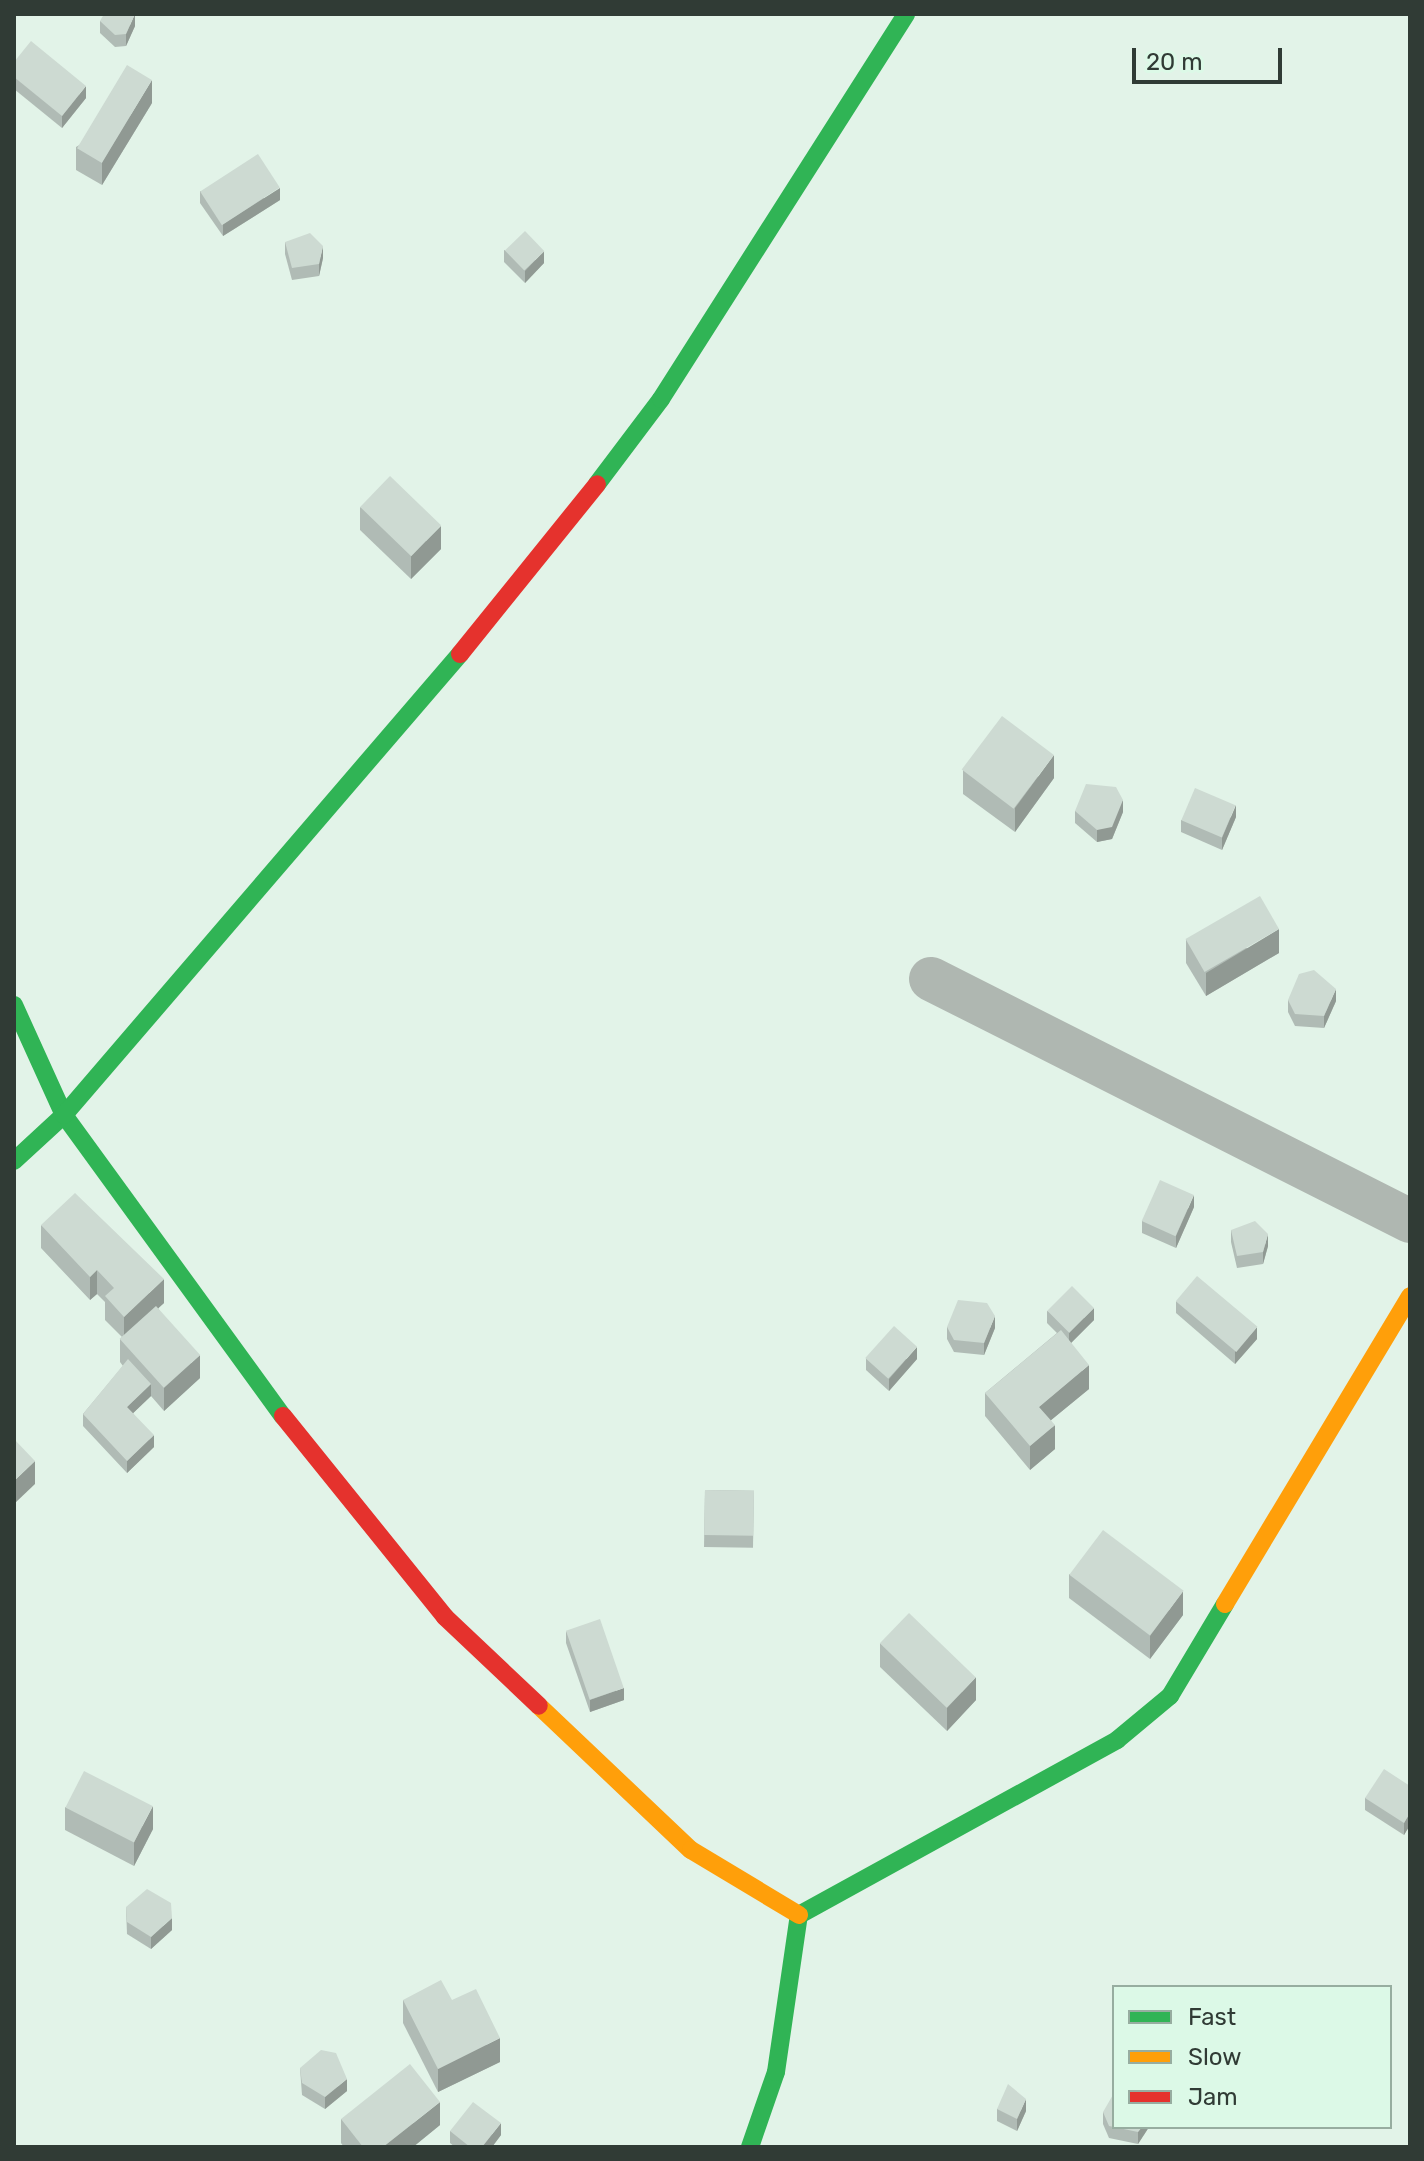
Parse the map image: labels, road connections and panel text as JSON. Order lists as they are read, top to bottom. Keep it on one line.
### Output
{"legend":["Fast","Slow","Jam"],"scale_bar":"20 m"}
